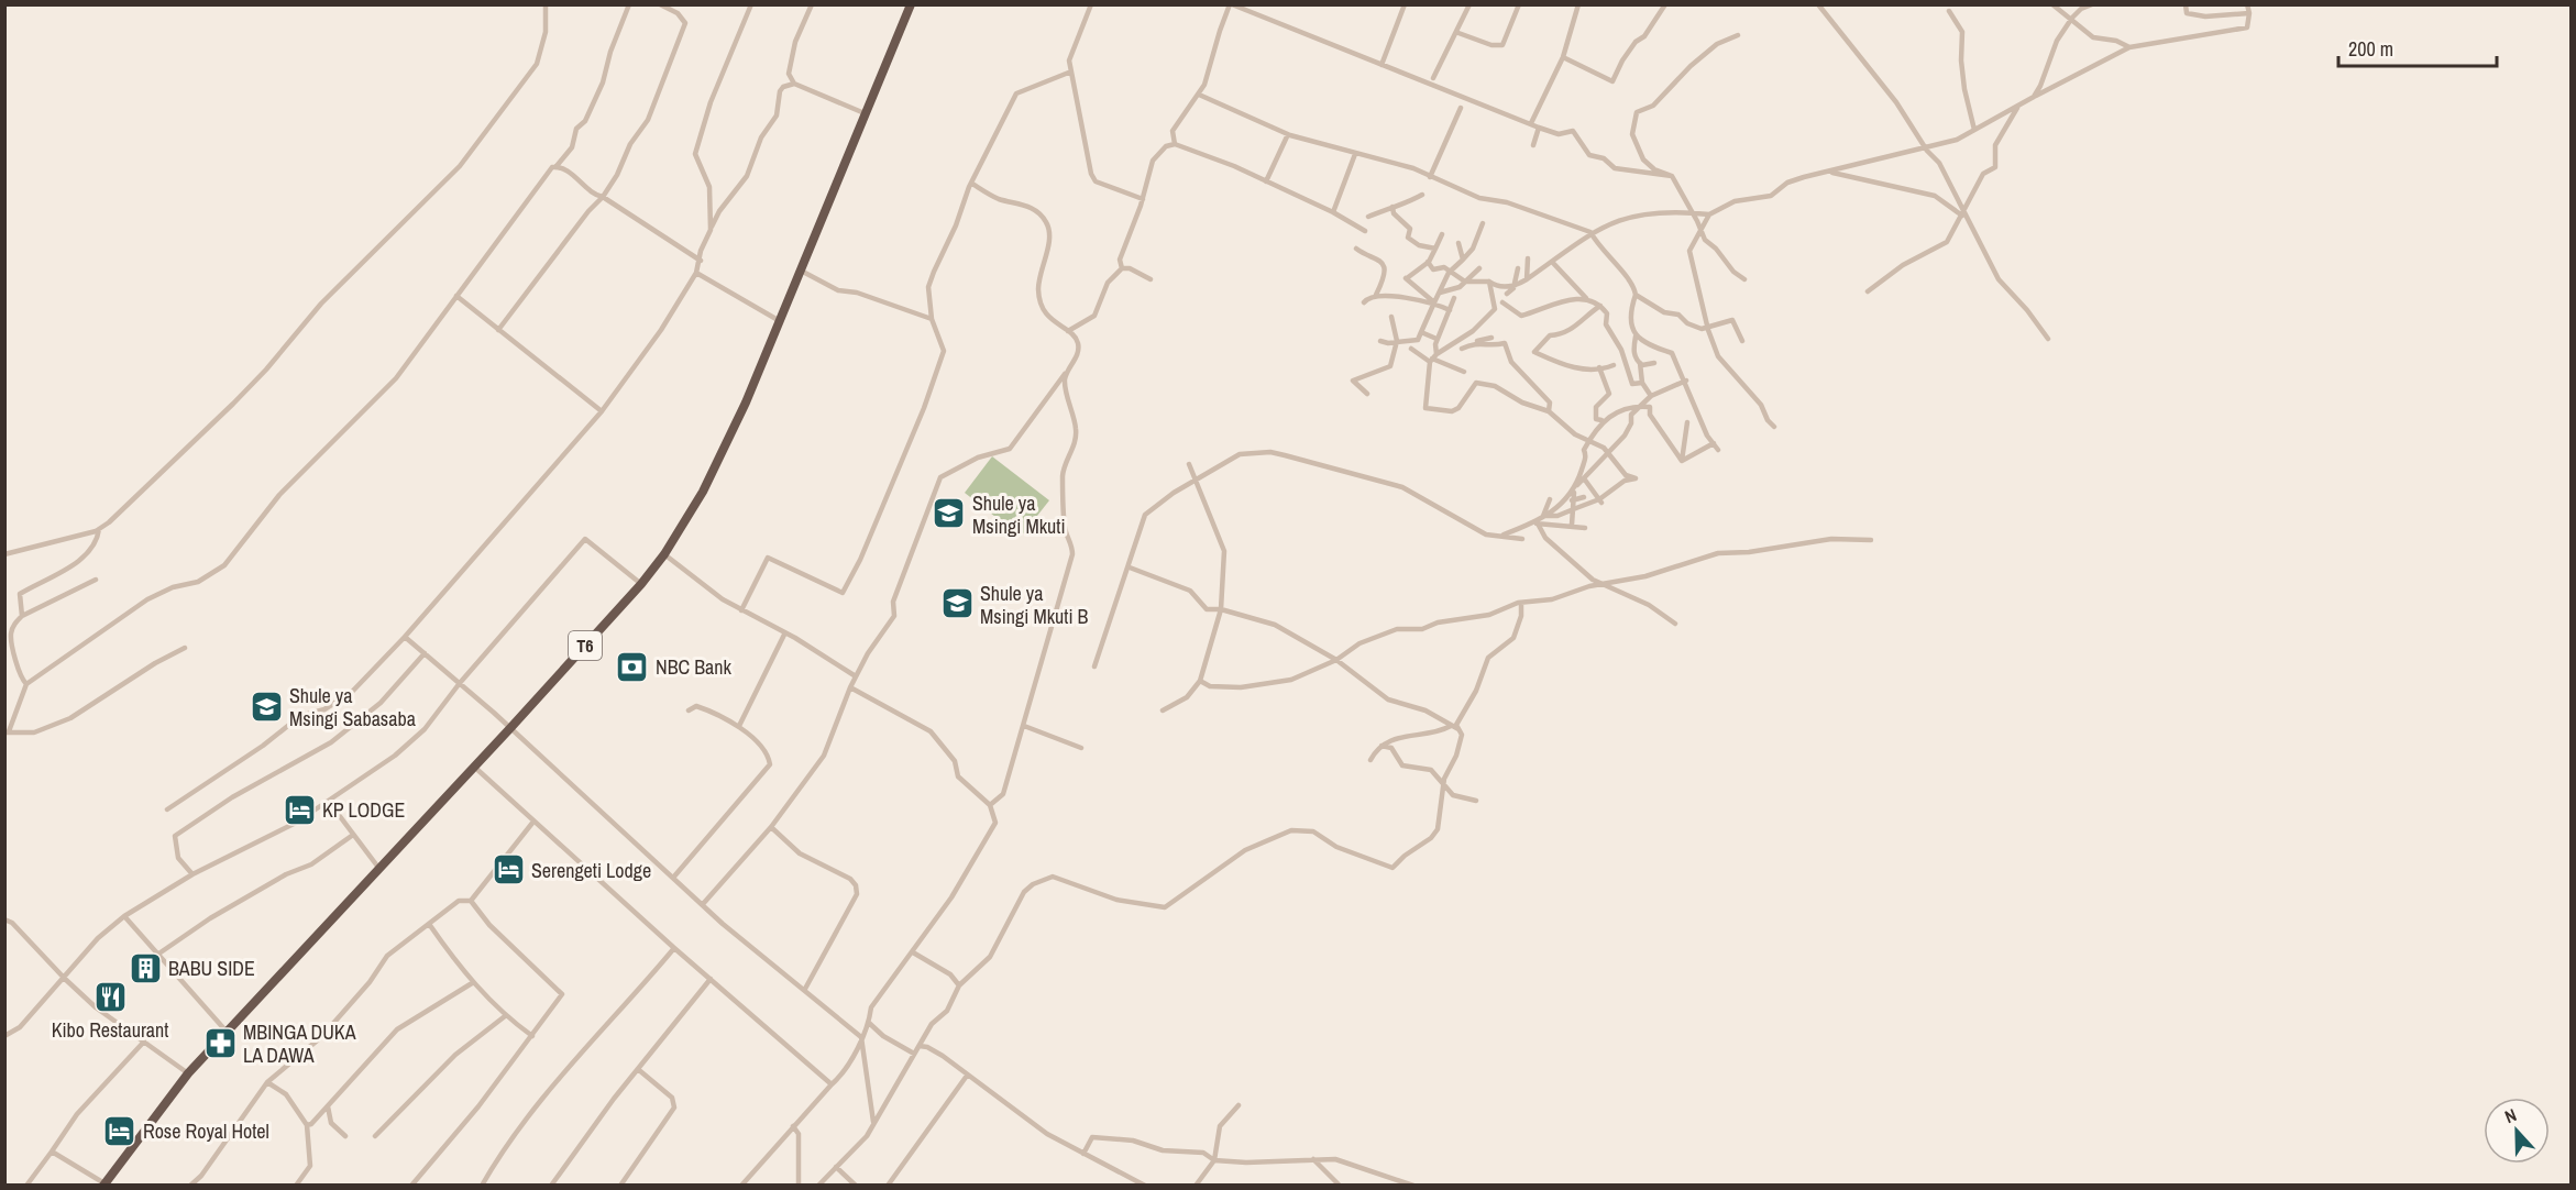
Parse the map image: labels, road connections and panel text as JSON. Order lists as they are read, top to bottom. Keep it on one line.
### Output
{"streets":{"highway":["T6"]},"places":{"school or university":["Shule ya Msingi Mkuti","Shule ya Msingi Mkuti B","Shule ya Msingi Sabasaba"],"bank":["NBC Bank"],"hotel":["KP LODGE","Serengeti Lodge","Rose Royal Hotel"],"building":["BABU SIDE"],"restaurant":["Kibo Restaurant"],"pharmacy":["MBINGA DUKA LA DAWA"]},"scale_bar":"200 m","north":"top"}
